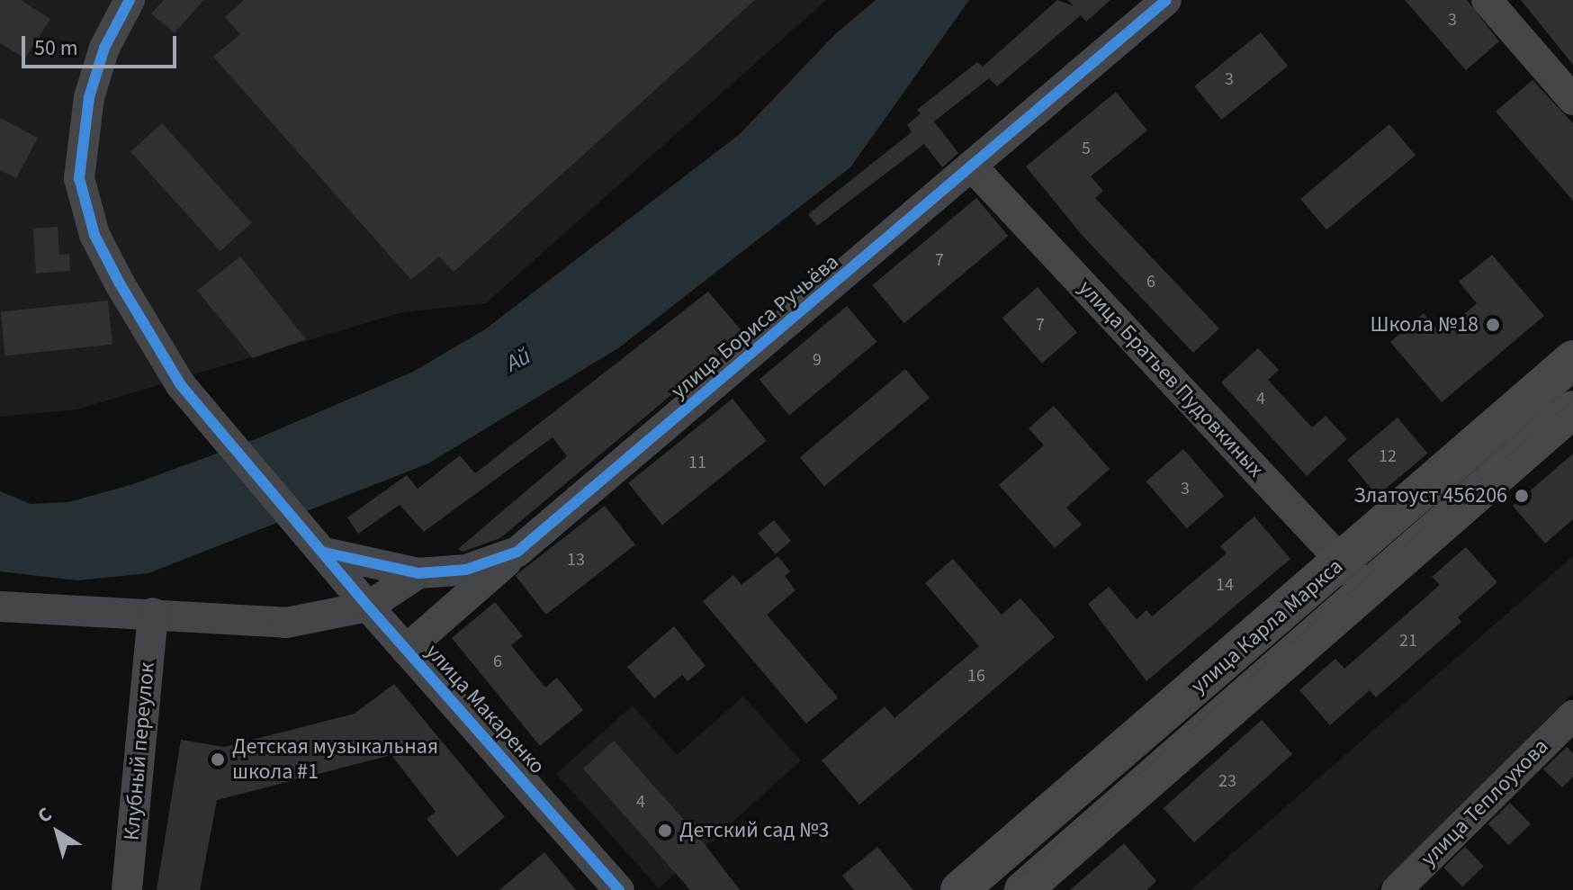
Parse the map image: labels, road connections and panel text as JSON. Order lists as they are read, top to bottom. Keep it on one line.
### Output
{"streets":{"main road":["улица Карла Маркса"],"street":["улица Бориса Ручьёва","улица Братьев Пудовкиных","улица Макаренко","Клубный переулок","улица Теплоухова"]},"crossings":[["улица Бориса Ручьёва","улица Братьев Пудовкиных"],["улица Бориса Ручьёва","улица Макаренко"],["улица Братьев Пудовкиных","улица Карла Маркса"]],"water":["Ай"],"places":["Школа №18","Златоуст 456206","Детская музыкальная школа #1","Детский сад №3"],"house_numbers":["3","3","5","7","6","7","9","4","12","11","3","13","14","21","6","16","23","4"],"scale_bar":"50 m","north":"top left"}
